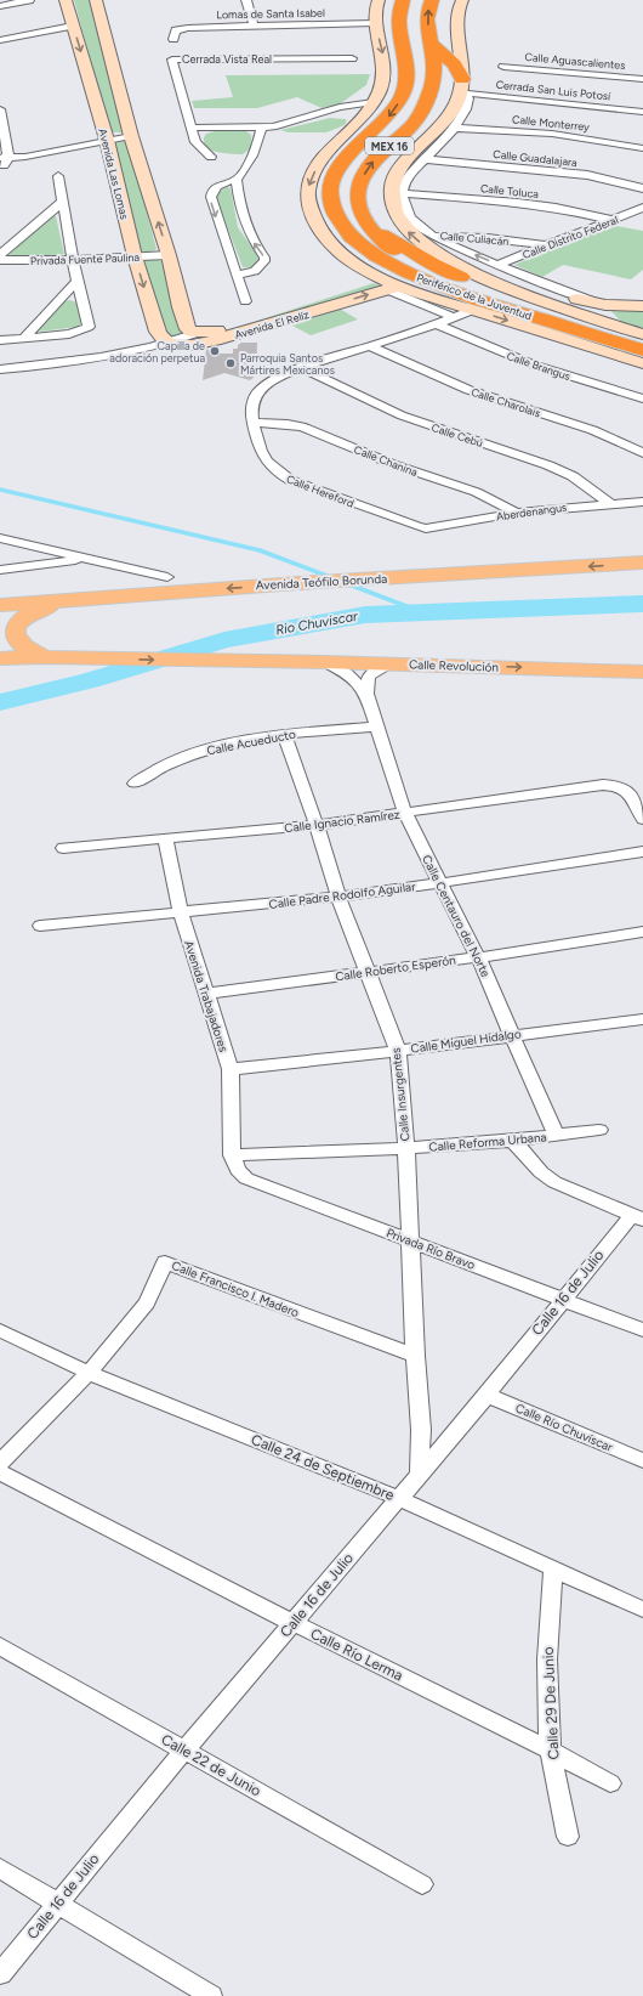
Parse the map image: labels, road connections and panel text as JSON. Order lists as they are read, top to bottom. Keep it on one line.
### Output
{"streets":{"highway":["MEX 16","Periférico de la Juventud"],"main road":["Avenida Las Lomas","Avenida El Relíz","Avenida Teófilo Borunda","Calle Revolución"],"street":["Lomas de Santa Isabel","Cerrada Vista Real","Calle Aguascalientes","Cerrada San Luis Potosí","Calle Monterrey","Calle Guadalajara","Calle Toluca","Calle Distrito Federal","Calle Culiacán","Privada Fuente Paulina","Calle Brangus","Calle Charolais","Calle Cebú","Calle Chanina","Calle Hereford","Aberdenangus","Calle Acueducto","Calle Ignacio Ramírez","Calle Padre Rodolfo Aguilar","Calle Centauro del Norte","Calle Roberto Esperón","Avenida Trabajadores","Calle Miguel Hidalgo","Calle Insurgentes","Calle Reforma Urbana","Privada Río Bravo","Calle Francisco I. Madero","Calle 16 de Julio","Calle Río Chuvíscar","Calle 24 de Septiembre","Calle Río Lerma","Calle 29 De Junio","Calle 22 de Junio"]},"crossings":[["Avenida Las Lomas","Privada Fuente Paulina"],["Avenida Las Lomas","Avenida El Relíz"],["Calle Toluca","Calle Distrito Federal"],["Calle Distrito Federal","Calle Culiacán"],["Periférico de la Juventud","Avenida El Relíz"],["Calle Brangus","Calle Hereford"],["Calle Charolais","Calle Hereford"],["Calle Cebú","Calle Hereford"],["Calle Cebú","Aberdenangus"],["Calle Chanina","Calle Hereford"],["Calle Chanina","Aberdenangus"],["Calle Hereford","Aberdenangus"],["Calle Revolución","Calle Centauro del Norte"],["Calle Acueducto","Calle Centauro del Norte"],["Calle Acueducto","Calle Insurgentes"],["Calle Ignacio Ramírez","Calle Centauro del Norte"],["Calle Ignacio Ramírez","Avenida Trabajadores"],["Calle Ignacio Ramírez","Calle Insurgentes"],["Calle Padre Rodolfo Aguilar","Calle Centauro del Norte"],["Calle Padre Rodolfo Aguilar","Avenida Trabajadores"],["Calle Padre Rodolfo Aguilar","Calle Insurgentes"],["Calle Centauro del Norte","Calle Roberto Esperón"],["Calle Centauro del Norte","Calle Miguel Hidalgo"],["Calle Centauro del Norte","Calle Reforma Urbana"],["Calle Roberto Esperón","Avenida Trabajadores"],["Calle Roberto Esperón","Calle Insurgentes"],["Avenida Trabajadores","Calle Miguel Hidalgo"],["Avenida Trabajadores","Calle Reforma Urbana"],["Avenida Trabajadores","Privada Río Bravo"],["Calle Miguel Hidalgo","Calle Insurgentes"],["Calle Insurgentes","Calle Reforma Urbana"],["Calle Insurgentes","Privada Río Bravo"],["Calle Insurgentes","Calle Francisco I. Madero"],["Calle Insurgentes","Calle 16 de Julio"],["Calle Reforma Urbana","Privada Río Bravo"],["Privada Río Bravo","Calle 16 de Julio"],["Calle Francisco I. Madero","Calle 24 de Septiembre"],["Calle 16 de Julio","Calle Río Chuvíscar"],["Calle 16 de Julio","Calle 24 de Septiembre"],["Calle 16 de Julio","Calle Río Lerma"],["Calle 16 de Julio","Calle 22 de Junio"],["Calle 24 de Septiembre","Calle 29 De Junio"],["Calle Río Lerma","Calle 29 De Junio"]],"one_way":["Avenida El Relíz","Avenida Teófilo Borunda","Calle Revolución"],"water":["Rio Chuviscar"],"places":["Capilla de adoración perpetua","Parroquia Santos Mártires Mexicanos"]}
